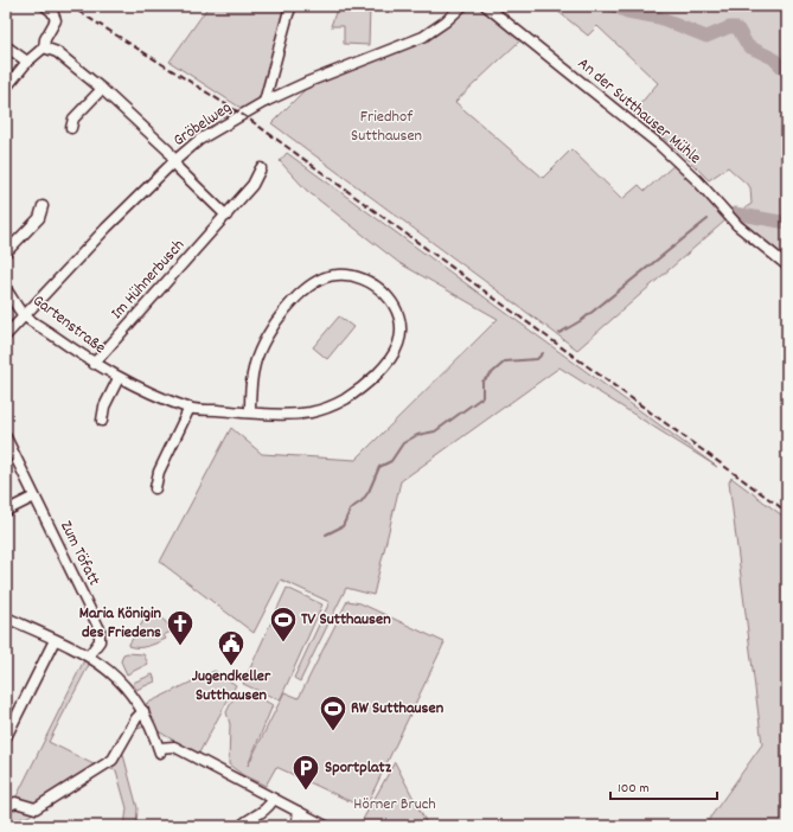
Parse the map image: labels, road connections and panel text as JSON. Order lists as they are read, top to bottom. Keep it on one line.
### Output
{"streets":{"street":["An der Sutthauser Mühle","Gröbelweg","Im Hühnerbusch","Gartenstraße","Zum Töfatt"]},"crossings":[["Gröbelweg","Gartenstraße"],["Im Hühnerbusch","Gartenstraße"]],"parks":["Friedhof Sutthausen","Hörner Bruch"],"places":{"sports":["TV Sutthausen","RW Sutthausen"],"church":["Maria Königin des Friedens"],"public building":["Jugendkeller Sutthausen"],"parking":["Sportplatz"]},"scale_bar":"100 m"}
